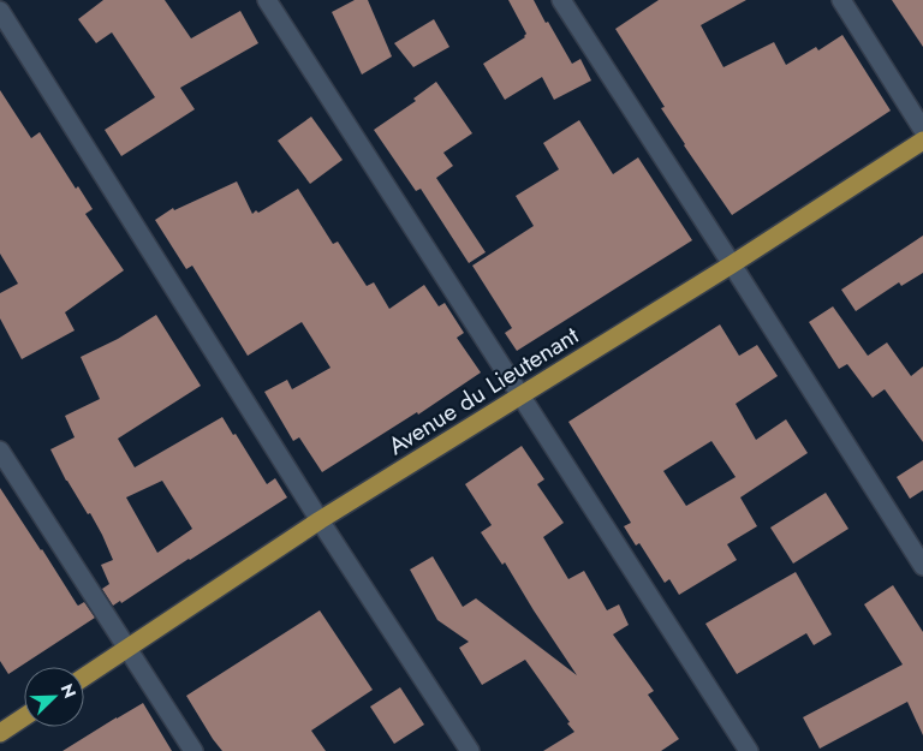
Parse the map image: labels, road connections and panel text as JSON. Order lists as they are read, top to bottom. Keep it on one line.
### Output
{"streets":{"main road":["Avenue du Lieutenant"]},"north":"top right"}
